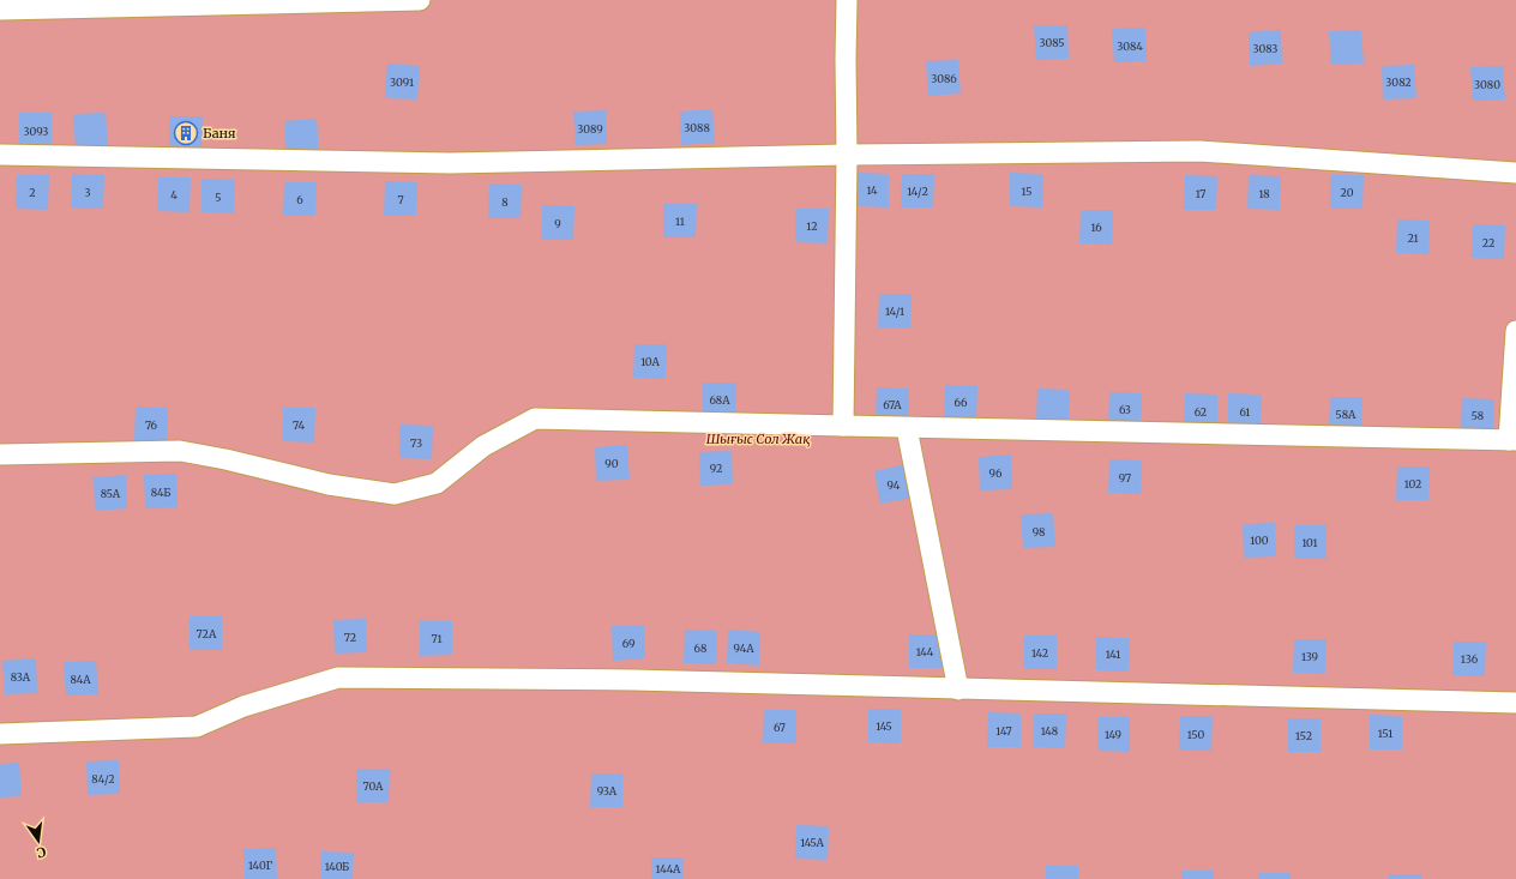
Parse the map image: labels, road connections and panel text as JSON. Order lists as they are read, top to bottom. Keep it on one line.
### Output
{"parks":["Шығыс Сол Жақ"],"places":{"building":["Баня"]},"house_numbers":["3085","3084","3083","3086","3091","3082","3080","3088","3089","3093","14","14/2","15","2","3","20","17","18","4","5","6","7","8","11","9","12","16","21","22","14/1","10А","68А","66","67А","63","62","61","58А","58","76","74","73","90","92","96","97","102","94","84Б","85А","98","100","101","72А","72","71","69","68","94А","144","142","141","139","136","83А","84А","145","67","147","148","151","149","150","152","84/2","70А","93А","145А","140Г","140Б","144А"],"north":"bottom"}
